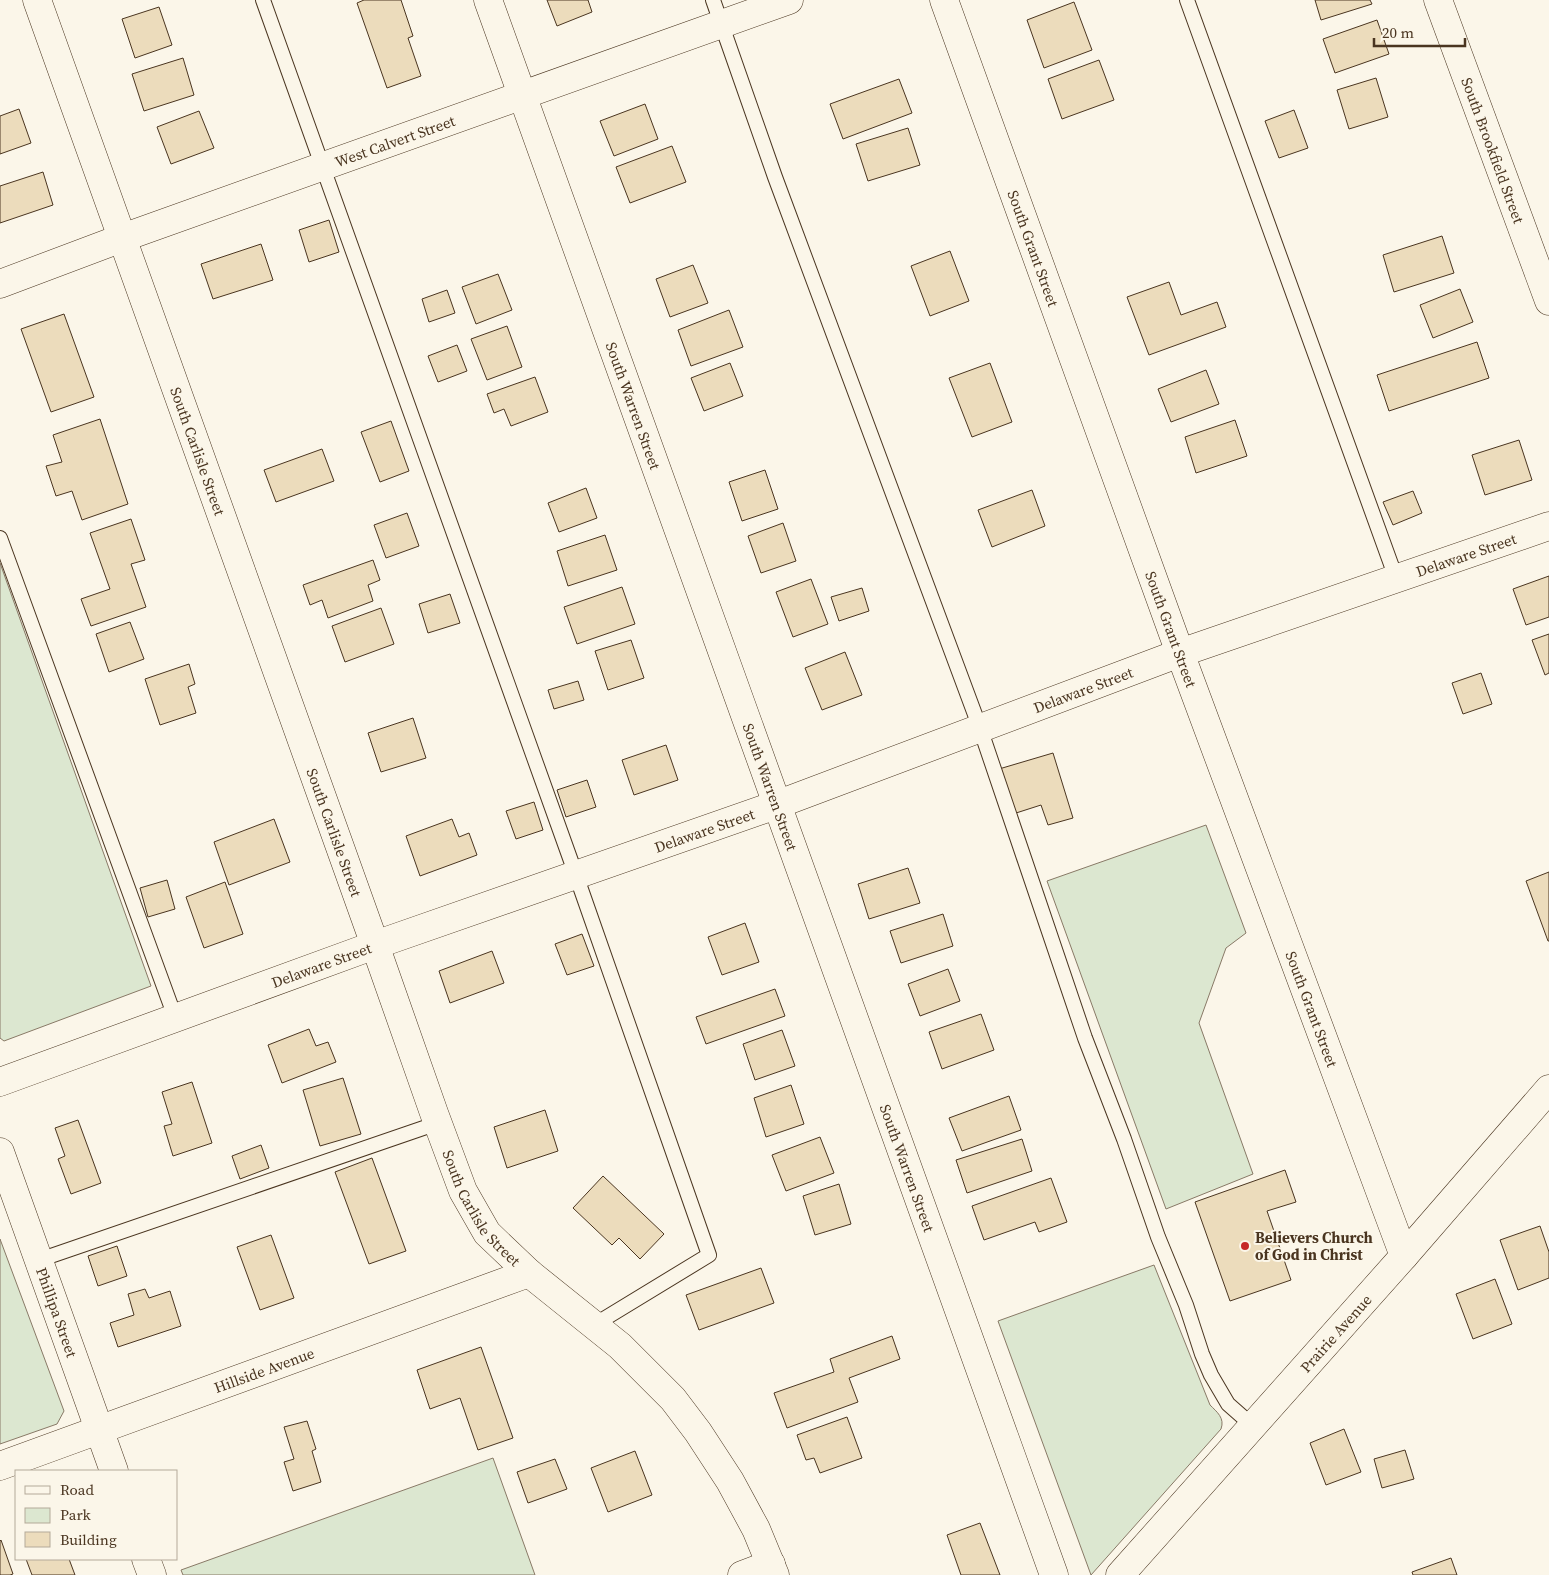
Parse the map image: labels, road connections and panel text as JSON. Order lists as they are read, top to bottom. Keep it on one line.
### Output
{"streets":{"street":["West Calvert Street","South Brookfield Street","South Grant Street","South Warren Street","South Carlisle Street","Delaware Street","Phillipa Street","Prairie Avenue","Hillside Avenue"]},"crossings":[["West Calvert Street","South Warren Street"],["West Calvert Street","South Carlisle Street"],["South Grant Street","Delaware Street"],["South Grant Street","Prairie Avenue"],["South Warren Street","Delaware Street"],["South Carlisle Street","Delaware Street"],["South Carlisle Street","Hillside Avenue"],["Phillipa Street","Hillside Avenue"]],"places":["Believers Church of God in Christ"],"legend":["Road","Park","Building"],"scale_bar":"20 m"}
